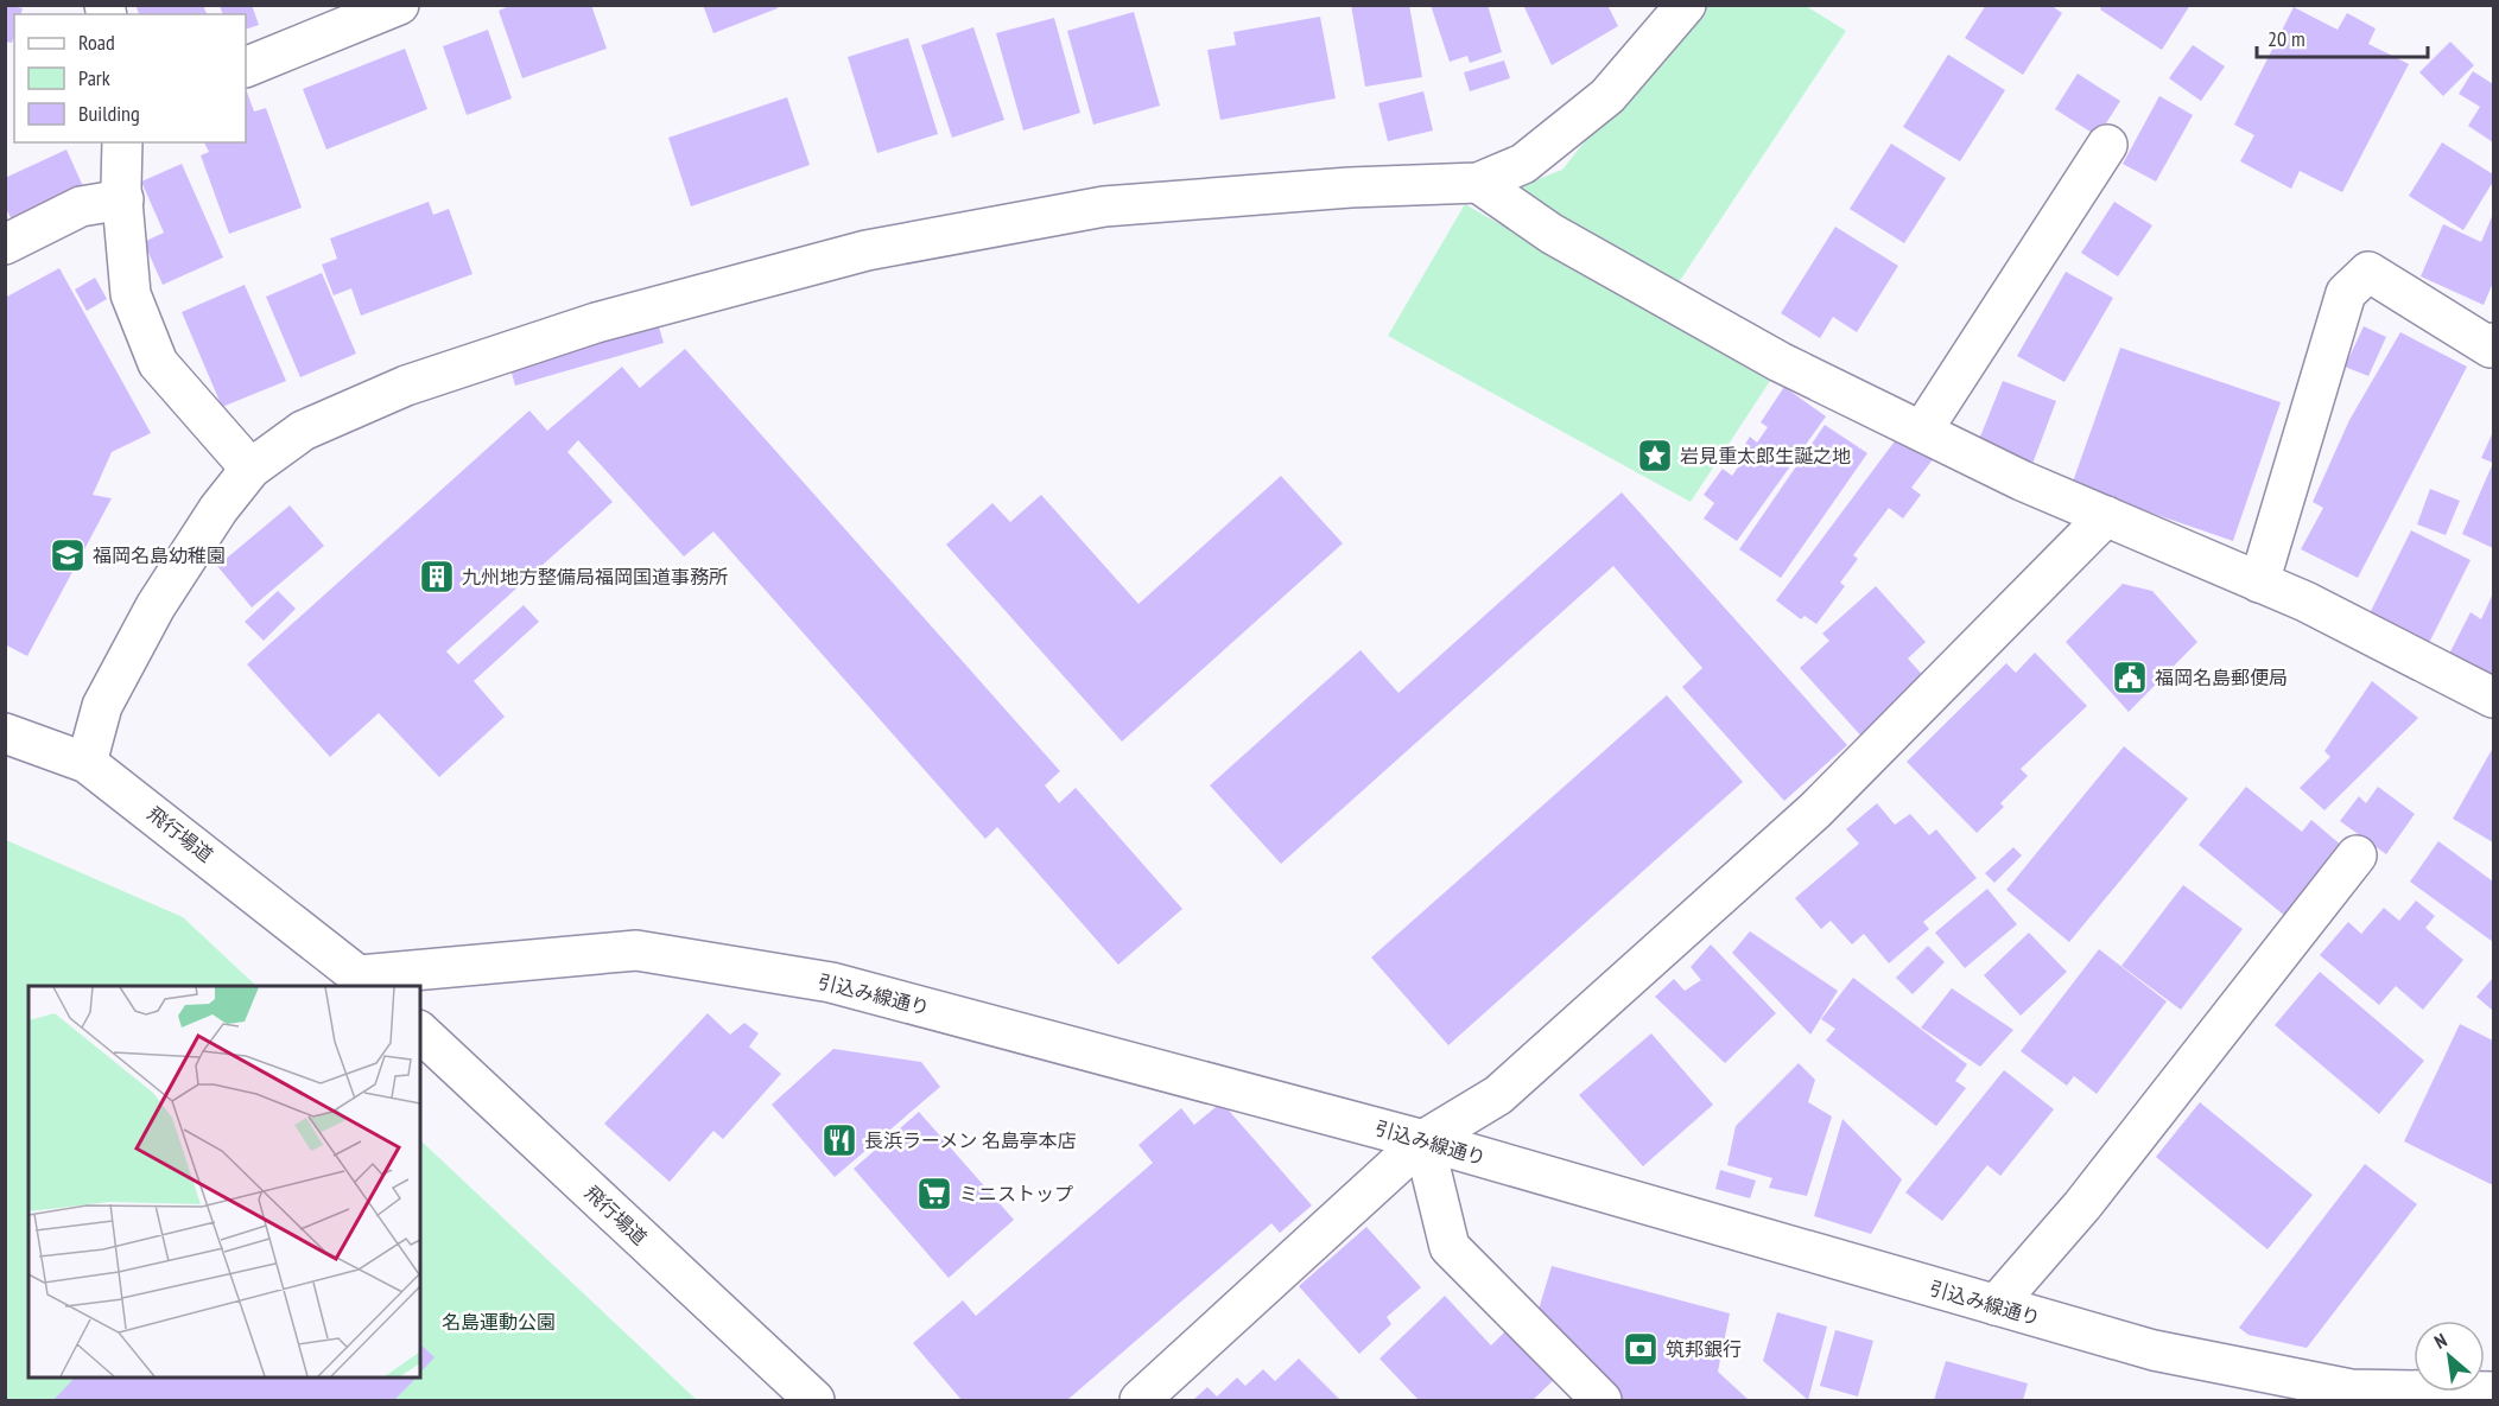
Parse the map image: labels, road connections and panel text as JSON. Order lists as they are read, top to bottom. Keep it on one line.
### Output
{"streets":{"street":["飛行場道","引込み線通り"]},"crossings":[["飛行場道","引込み線通り"]],"parks":["名島運動公園"],"places":{"place":["岩見重太郎生誕之地"],"school or university":["福岡名島幼稚園"],"building":["九州地方整備局福岡国道事務所"],"public building":["福岡名島郵便局"],"restaurant":["長浜ラーメン 名島亭本店"],"supermarket":["ミニストップ"],"bank":["筑邦銀行"]},"legend":["Road","Park","Building"],"scale_bar":"20 m","north":"top left"}
